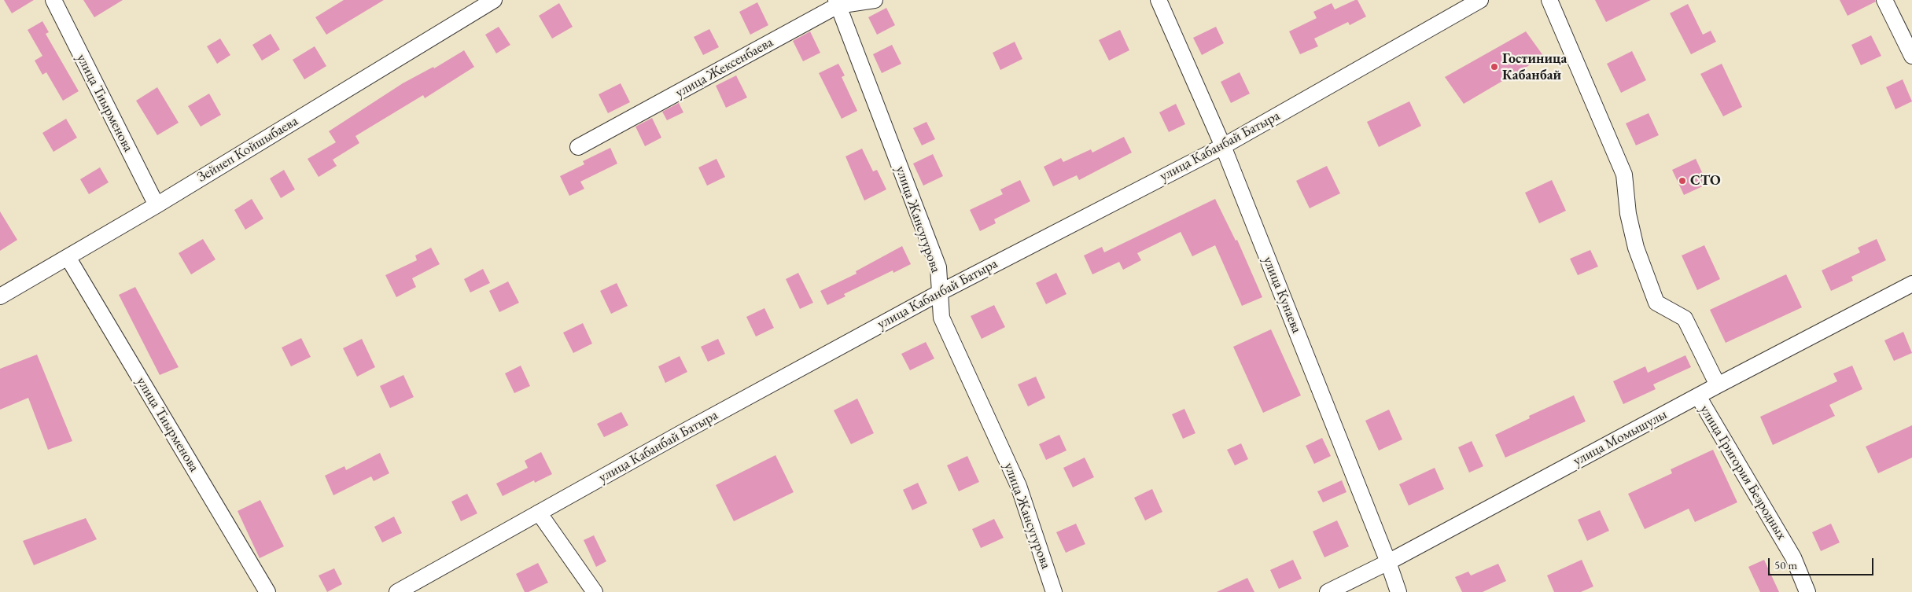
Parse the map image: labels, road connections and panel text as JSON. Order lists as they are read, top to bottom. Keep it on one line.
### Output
{"streets":{"street":["улица Жексенбаева","улица Тиырменова","улица Кабанбай Батыра","Зейнеп Койшыбаева","улица Жансугурова","улица Кунаева","улица Момышулы","улица Григория Безродных"]},"crossings":[["улица Жексенбаева","улица Жансугурова"],["улица Тиырменова","Зейнеп Койшыбаева"],["улица Кабанбай Батыра","улица Жансугурова"],["улица Кабанбай Батыра","улица Кунаева"],["улица Кунаева","улица Момышулы"],["улица Момышулы","улица Григория Безродных"]],"places":["Гостиница Кабанбай","СТО"],"scale_bar":"50 m"}
